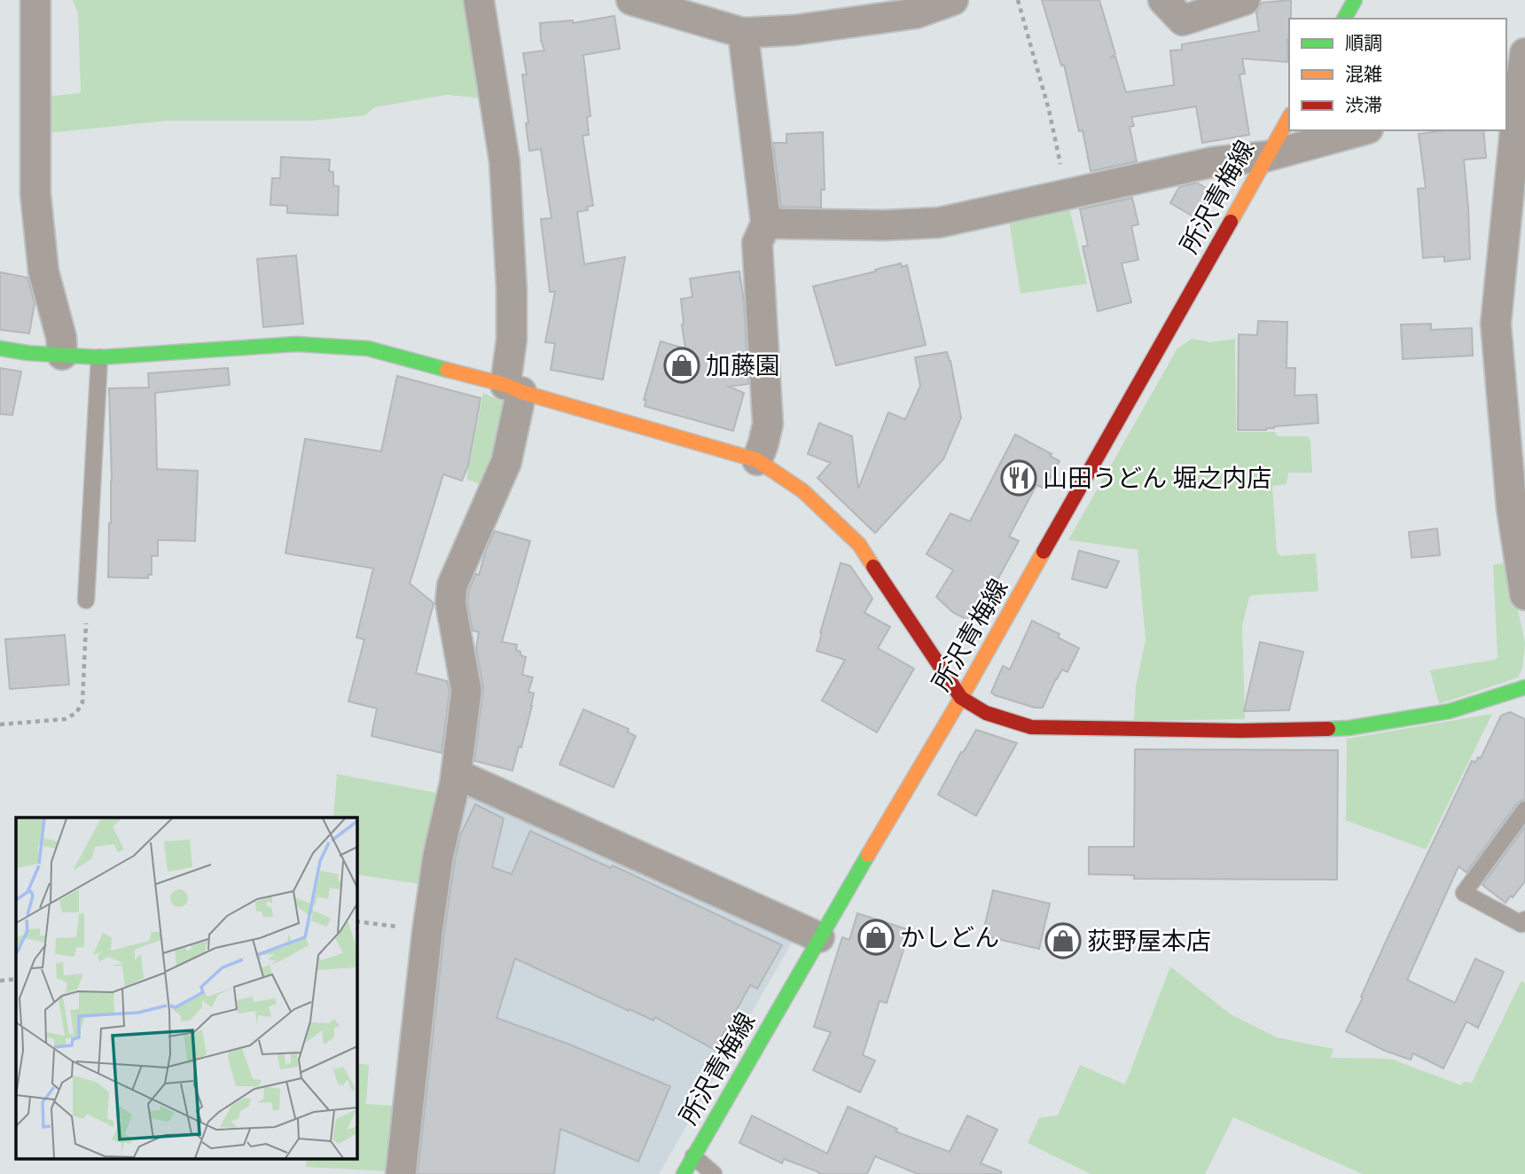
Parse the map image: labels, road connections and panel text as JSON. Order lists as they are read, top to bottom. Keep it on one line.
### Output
{"streets":{"street":["所沢青梅線"]},"places":{"shop":["加藤園","かしどん","荻野屋本店"],"restaurant":["山田うどん 堀之内店"]},"legend":["順調","混雑","渋滞"]}
